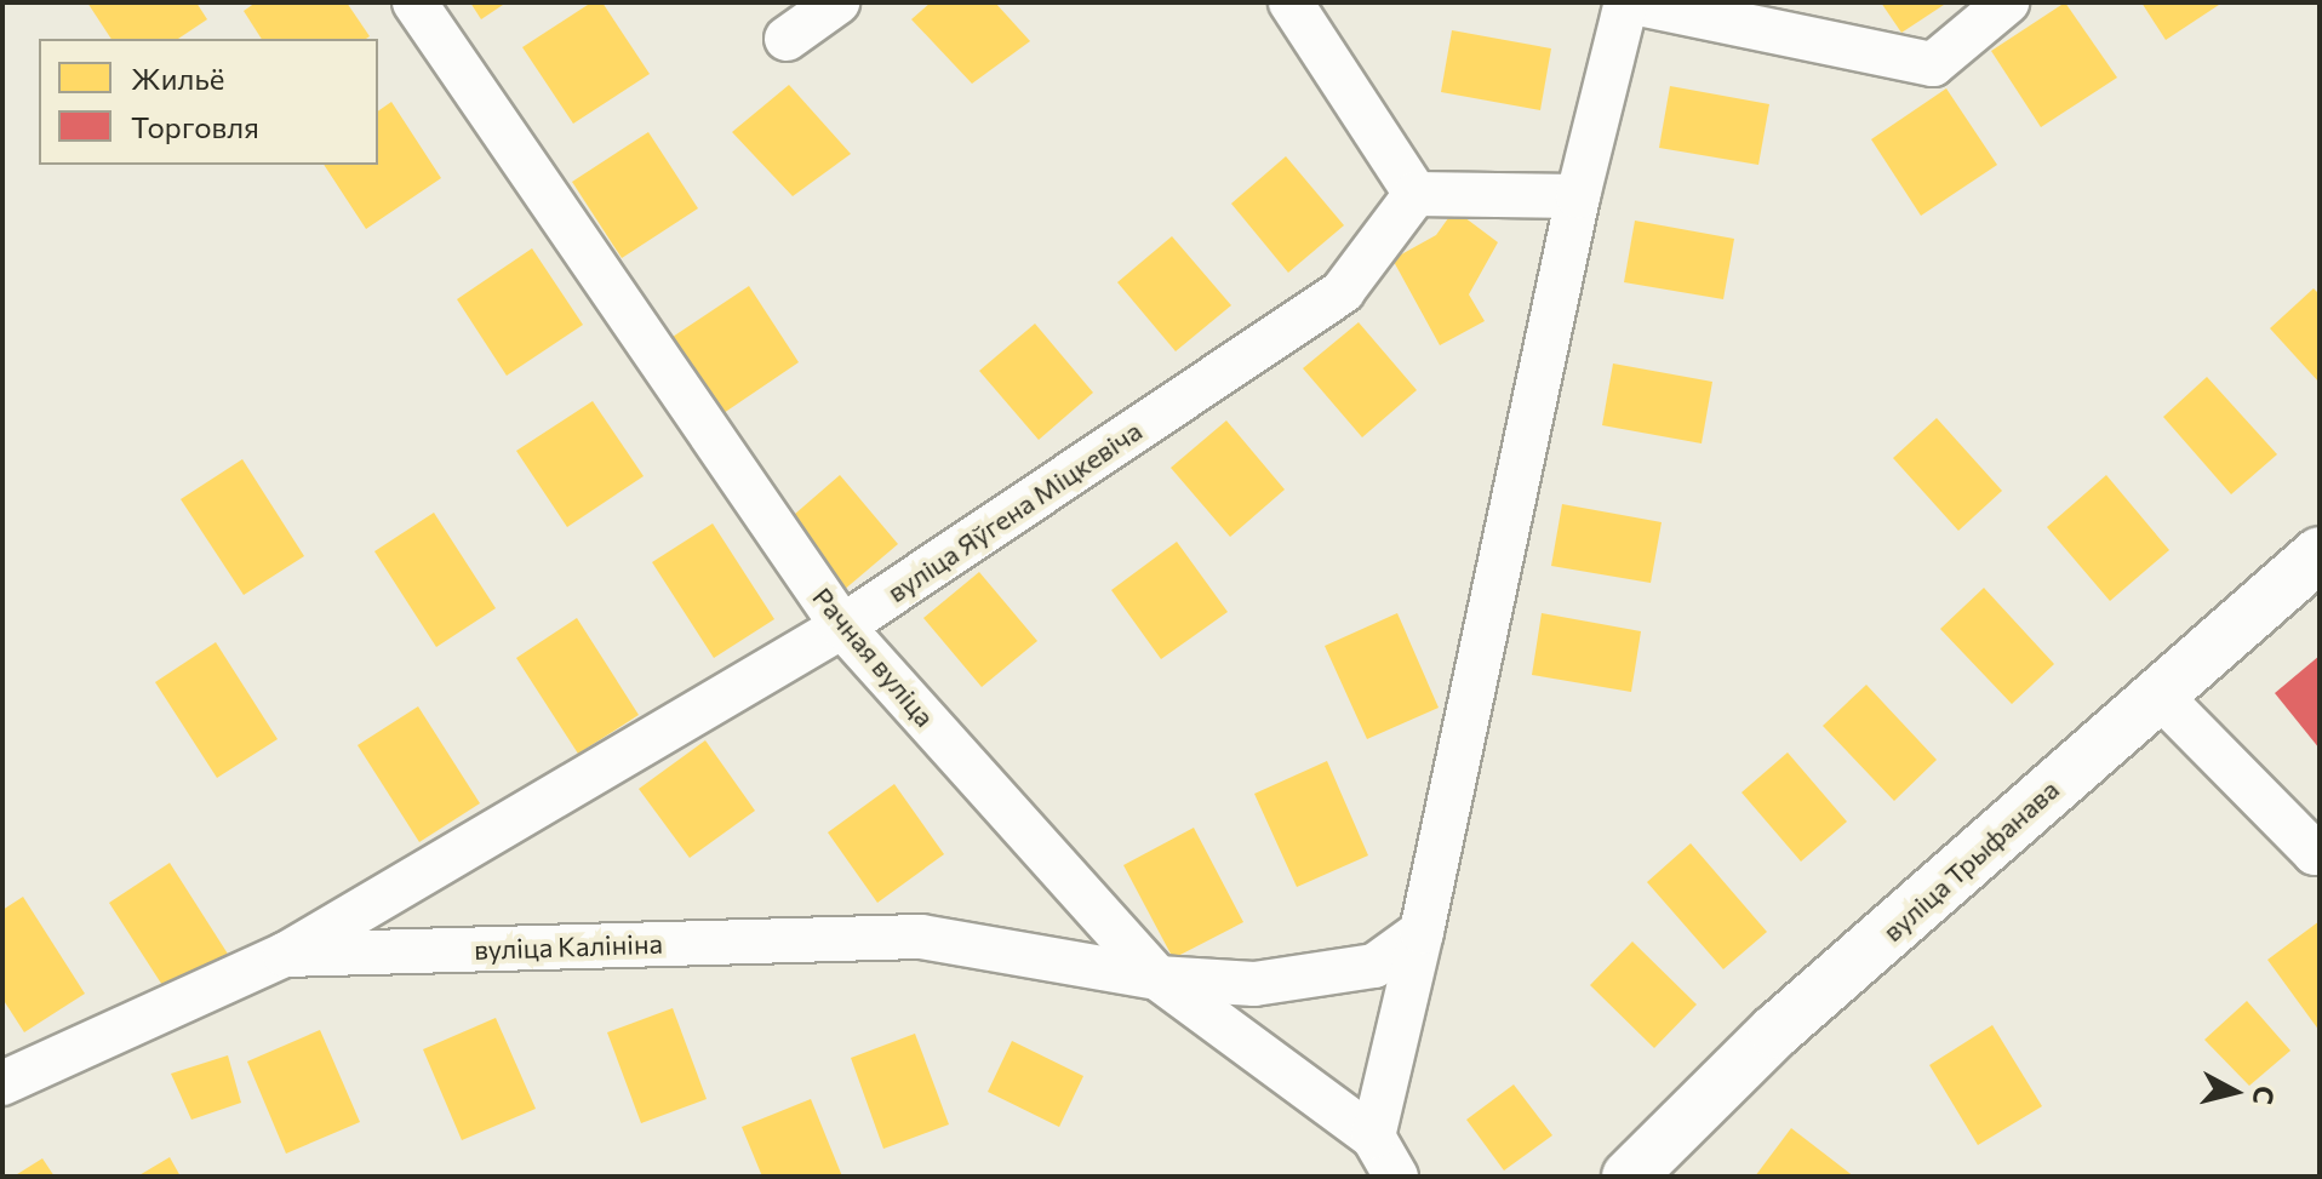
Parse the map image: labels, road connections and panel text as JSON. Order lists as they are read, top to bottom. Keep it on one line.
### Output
{"streets":{"street":["вуліца Яўгена Міцкевіча","Рачная вуліца","вуліца Трыфанава","вуліца Калініна"]},"crossings":[["вуліца Яўгена Міцкевіча","Рачная вуліца"],["вуліца Яўгена Міцкевіча","вуліца Калініна"],["Рачная вуліца","вуліца Калініна"]],"legend":["Жильё","Торговля"],"north":"right"}
